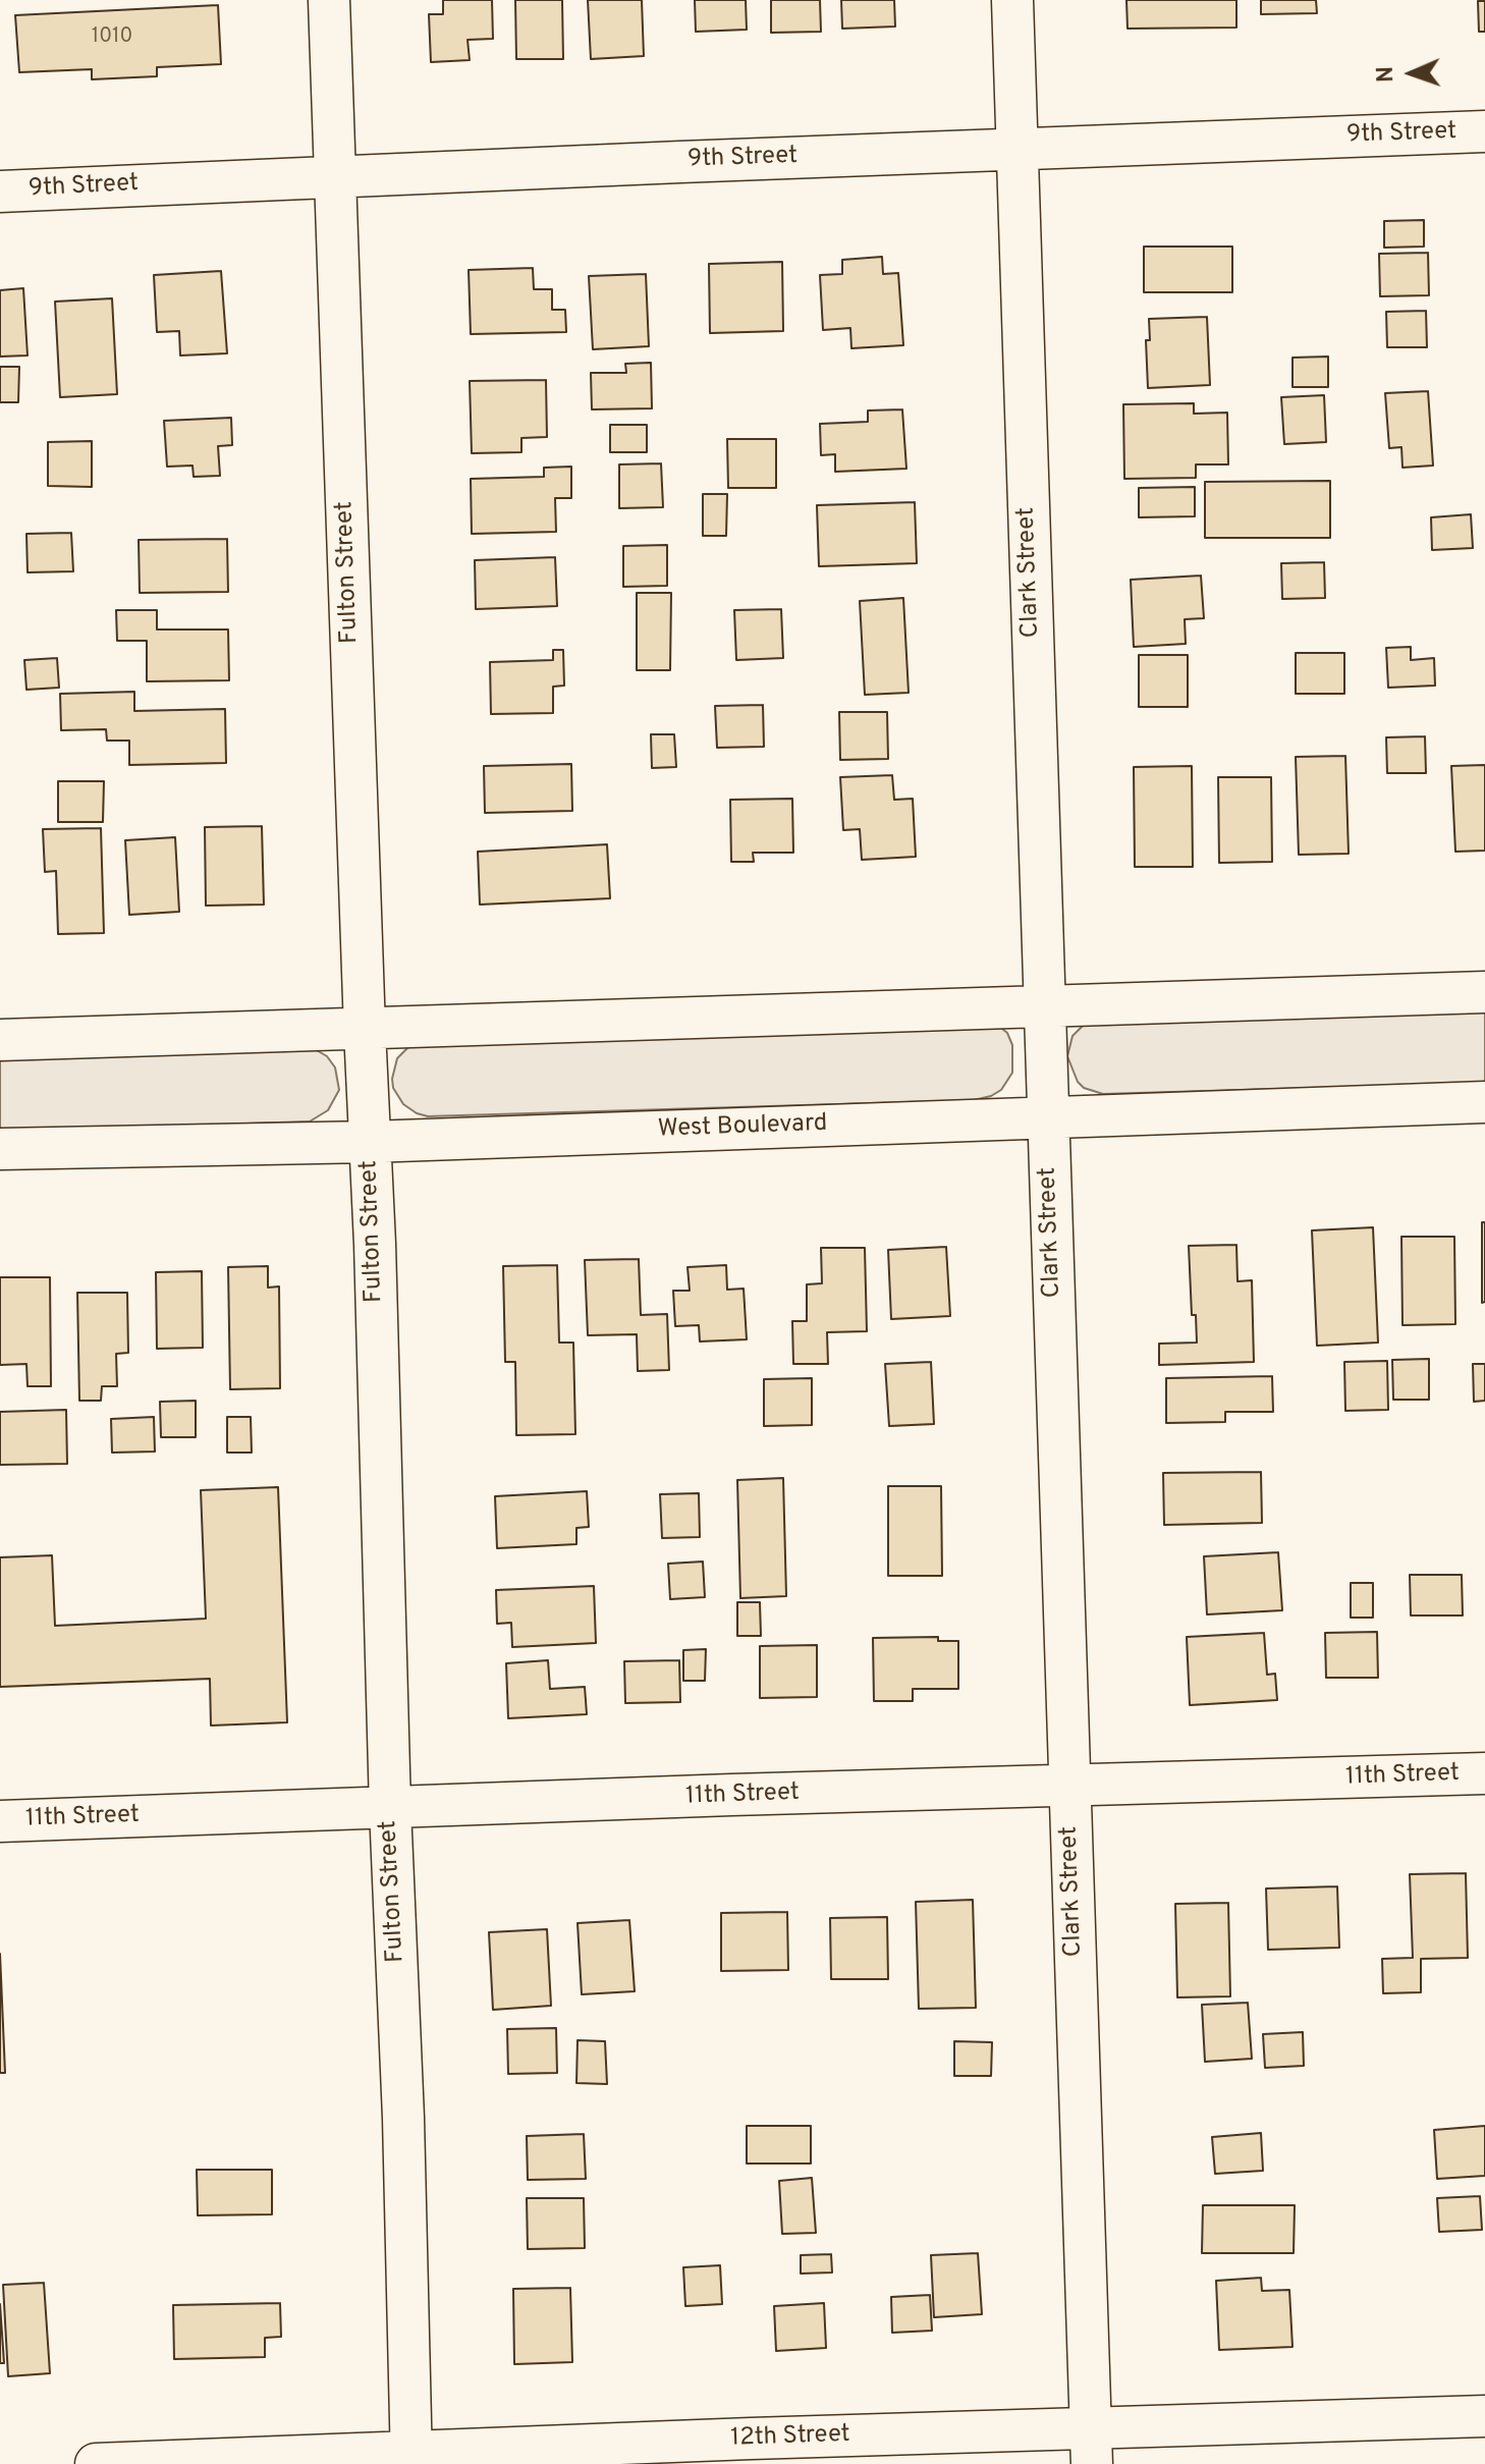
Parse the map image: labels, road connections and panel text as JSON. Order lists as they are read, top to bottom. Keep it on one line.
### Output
{"streets":{"street":["9th Street","Fulton Street","Clark Street","West Boulevard","11th Street","12th Street"]},"crossings":[["9th Street","Fulton Street"],["9th Street","Clark Street"],["Fulton Street","West Boulevard"],["Fulton Street","11th Street"],["Fulton Street","12th Street"],["Clark Street","West Boulevard"],["Clark Street","11th Street"],["Clark Street","12th Street"]],"house_numbers":["1010"],"north":"left"}
